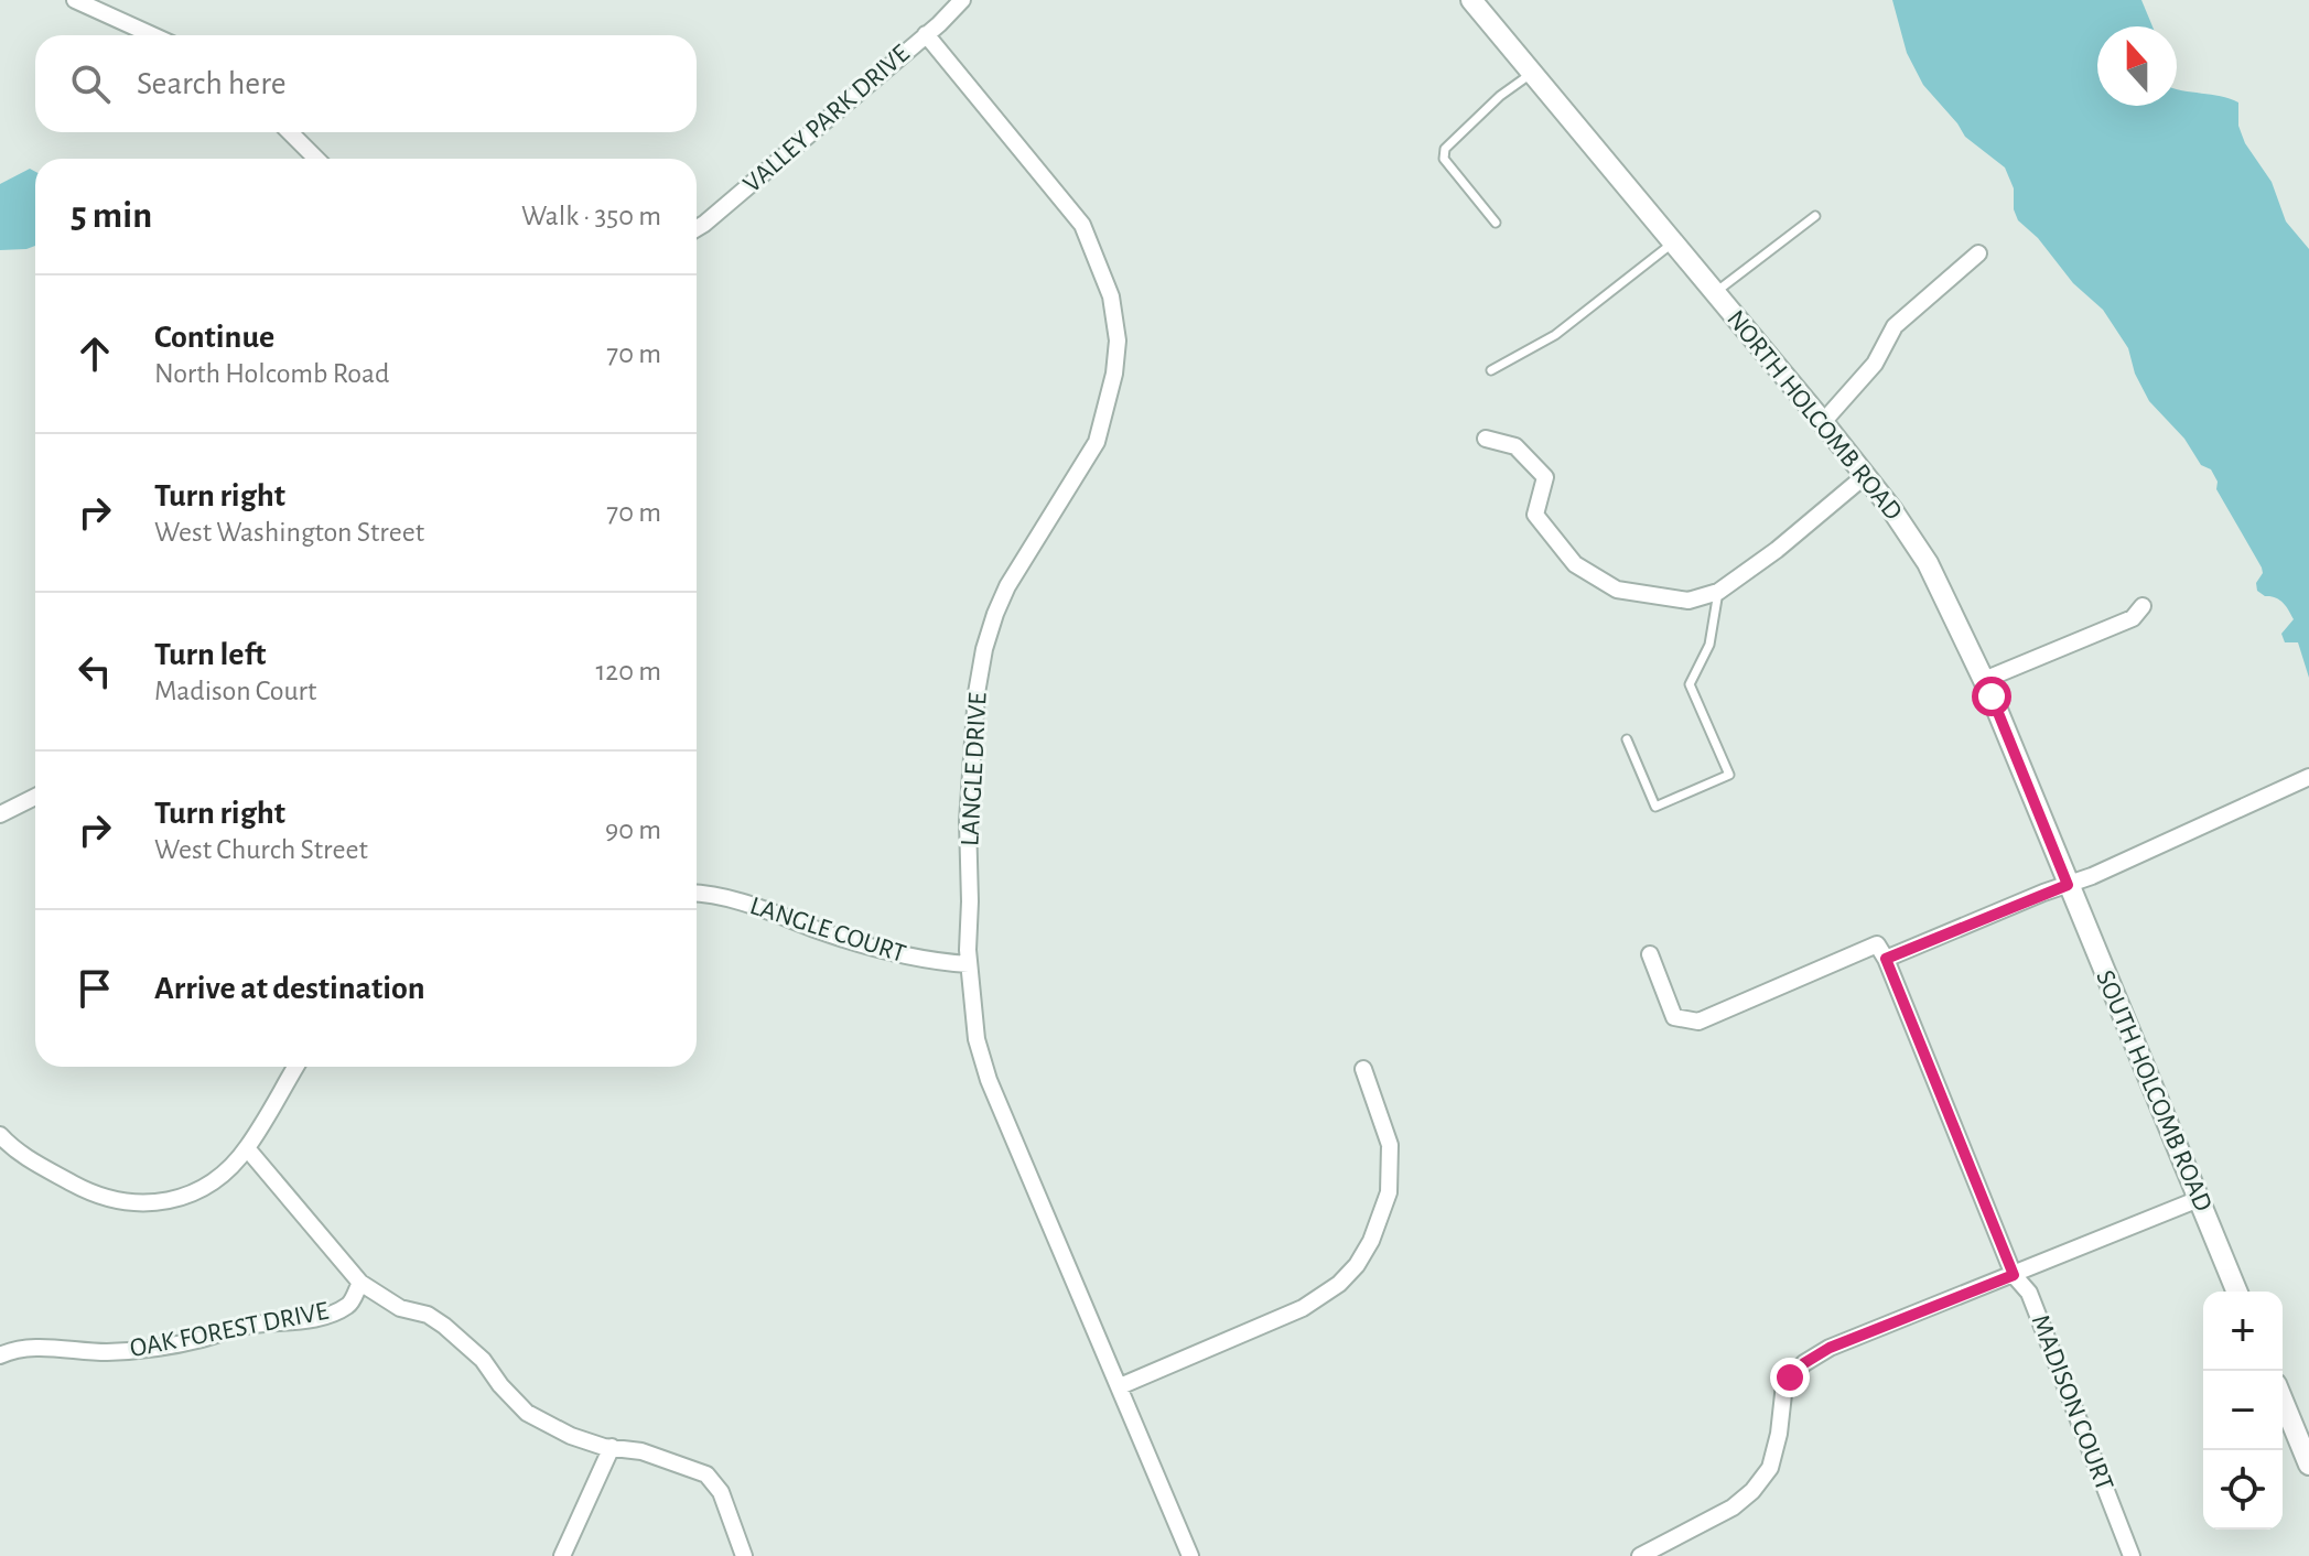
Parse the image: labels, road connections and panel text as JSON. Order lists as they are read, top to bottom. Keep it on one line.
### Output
{"streets":{"street":["VALLEY PARK DRIVE","NORTH HOLCOMB ROAD","LANGLE DRIVE","LANGLE COURT","SOUTH HOLCOMB ROAD","OAK FOREST DRIVE","MADISON COURT"]},"crossings":[["VALLEY PARK DRIVE","LANGLE DRIVE"],["NORTH HOLCOMB ROAD","SOUTH HOLCOMB ROAD"],["LANGLE DRIVE","LANGLE COURT"]],"north":"top","page":{"search":"Search here","heading":["5 min","Walk · 350 m"],"list":[["Continue","North Holcomb Road","70 m"],["Turn right","West Washington Street","70 m"],["Turn left","Madison Court","120 m"],["Turn right","West Church Street","90 m"],"Arrive at destination"],"map_buttons":["+","−"]}}
